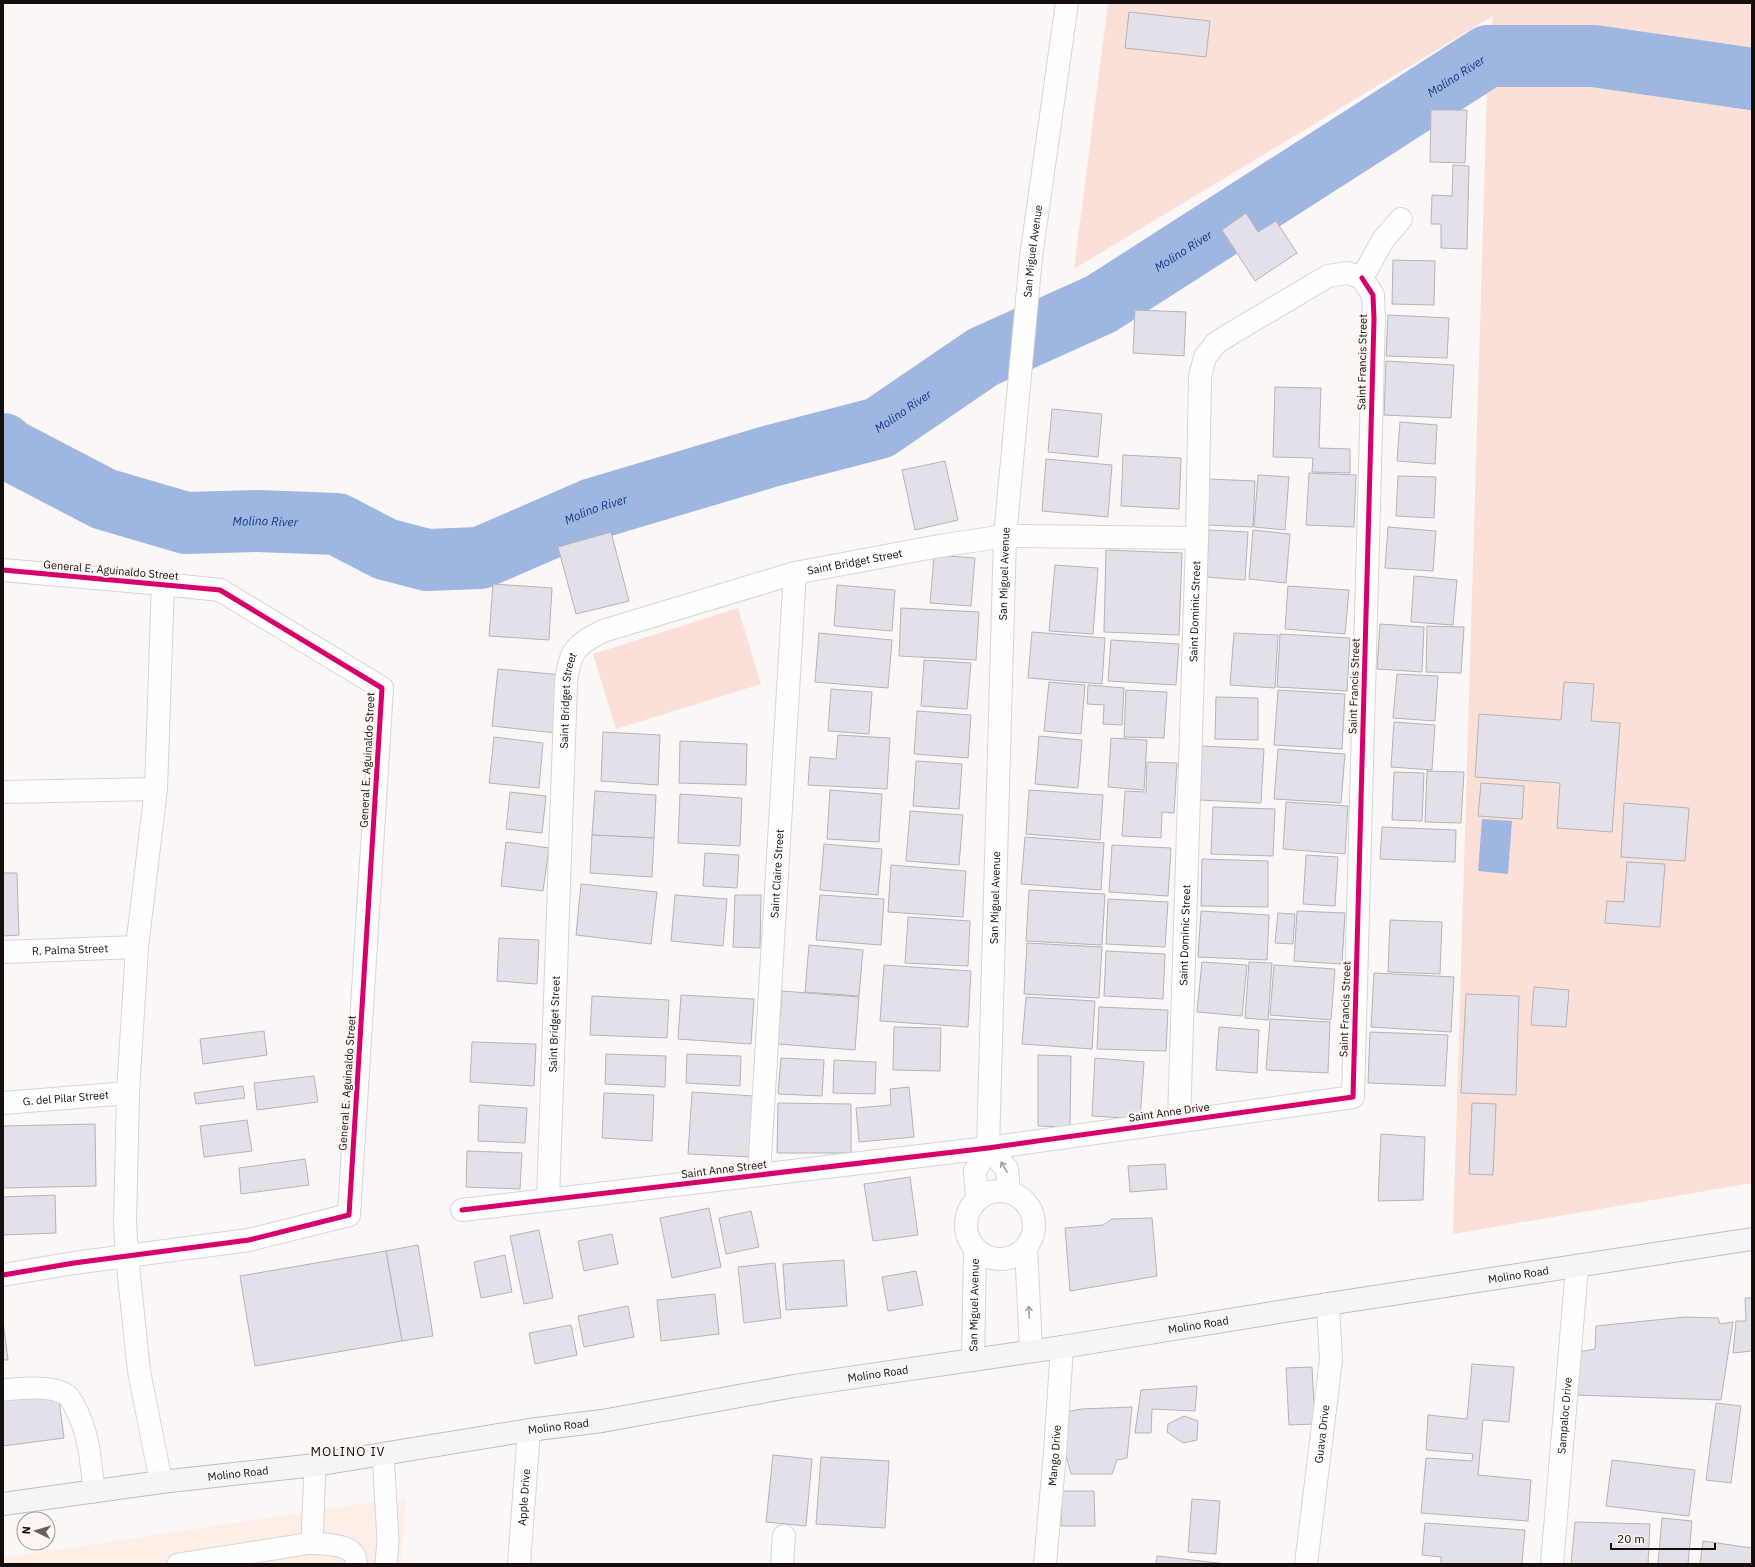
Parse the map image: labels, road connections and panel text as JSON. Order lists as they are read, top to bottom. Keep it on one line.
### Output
{"streets":{"main road":["Molino Road"],"street":["San Miguel Avenue","Saint Francis Street","Saint Bridget Street","General E. Aguinaldo Street","Saint Dominic Street","Saint Claire Street","R. Palma Street","G. del Pilar Street","Saint Anne Drive","Saint Anne Street","Sampaloc Drive","Guava Drive","Mango Drive","Apple Drive"]},"crossings":[["San Miguel Avenue","Saint Bridget Street"],["San Miguel Avenue","Saint Anne Drive"],["San Miguel Avenue","Saint Anne Street"],["San Miguel Avenue","Molino Road"],["Saint Francis Street","Saint Dominic Street"],["Saint Francis Street","Saint Anne Drive"],["Saint Bridget Street","Saint Dominic Street"],["Saint Bridget Street","Saint Claire Street"],["Saint Bridget Street","Saint Anne Street"],["Saint Dominic Street","Saint Anne Drive"],["Saint Claire Street","Saint Anne Street"],["Saint Anne Drive","Saint Anne Street"],["Molino Road","Sampaloc Drive"],["Molino Road","Guava Drive"],["Molino Road","Mango Drive"],["Molino Road","Apple Drive"]],"districts":["MOLINO IV"],"water":["Molino River"],"scale_bar":"20 m","north":"left"}
